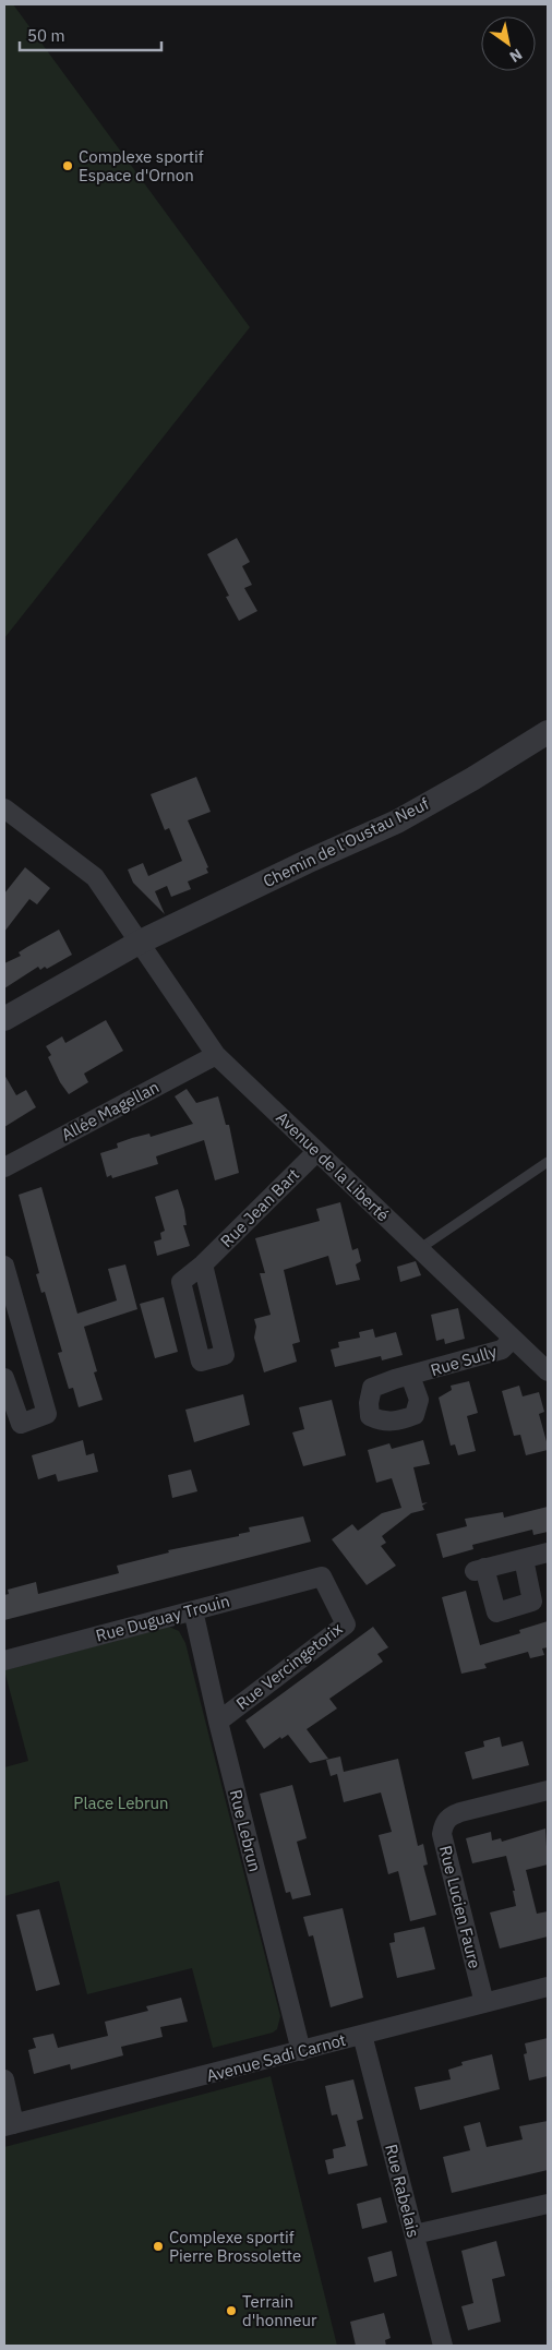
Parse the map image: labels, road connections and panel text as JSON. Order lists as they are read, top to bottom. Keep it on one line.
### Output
{"streets":{"street":["Chemin de l'Oustau Neuf","Allée Magellan","Avenue de la Liberté","Rue Jean Bart","Rue Sully","Rue Duguay Trouin","Rue Vercingetorix","Rue Lebrun","Rue Lucien Faure","Avenue Sadi Carnot","Rue Rabelais"]},"crossings":[["Chemin de l'Oustau Neuf","Avenue de la Liberté"],["Allée Magellan","Avenue de la Liberté"],["Avenue de la Liberté","Rue Jean Bart"],["Avenue de la Liberté","Rue Sully"],["Rue Duguay Trouin","Rue Vercingetorix"],["Rue Duguay Trouin","Rue Lebrun"],["Rue Vercingetorix","Rue Lebrun"],["Rue Lebrun","Avenue Sadi Carnot"],["Rue Lucien Faure","Avenue Sadi Carnot"],["Avenue Sadi Carnot","Rue Rabelais"]],"parks":["Place Lebrun"],"places":["Complexe sportif Espace d'Ornon","Complexe sportif Pierre Brossolette","Terrain d'honneur"],"scale_bar":"50 m","north":"bottom right"}
